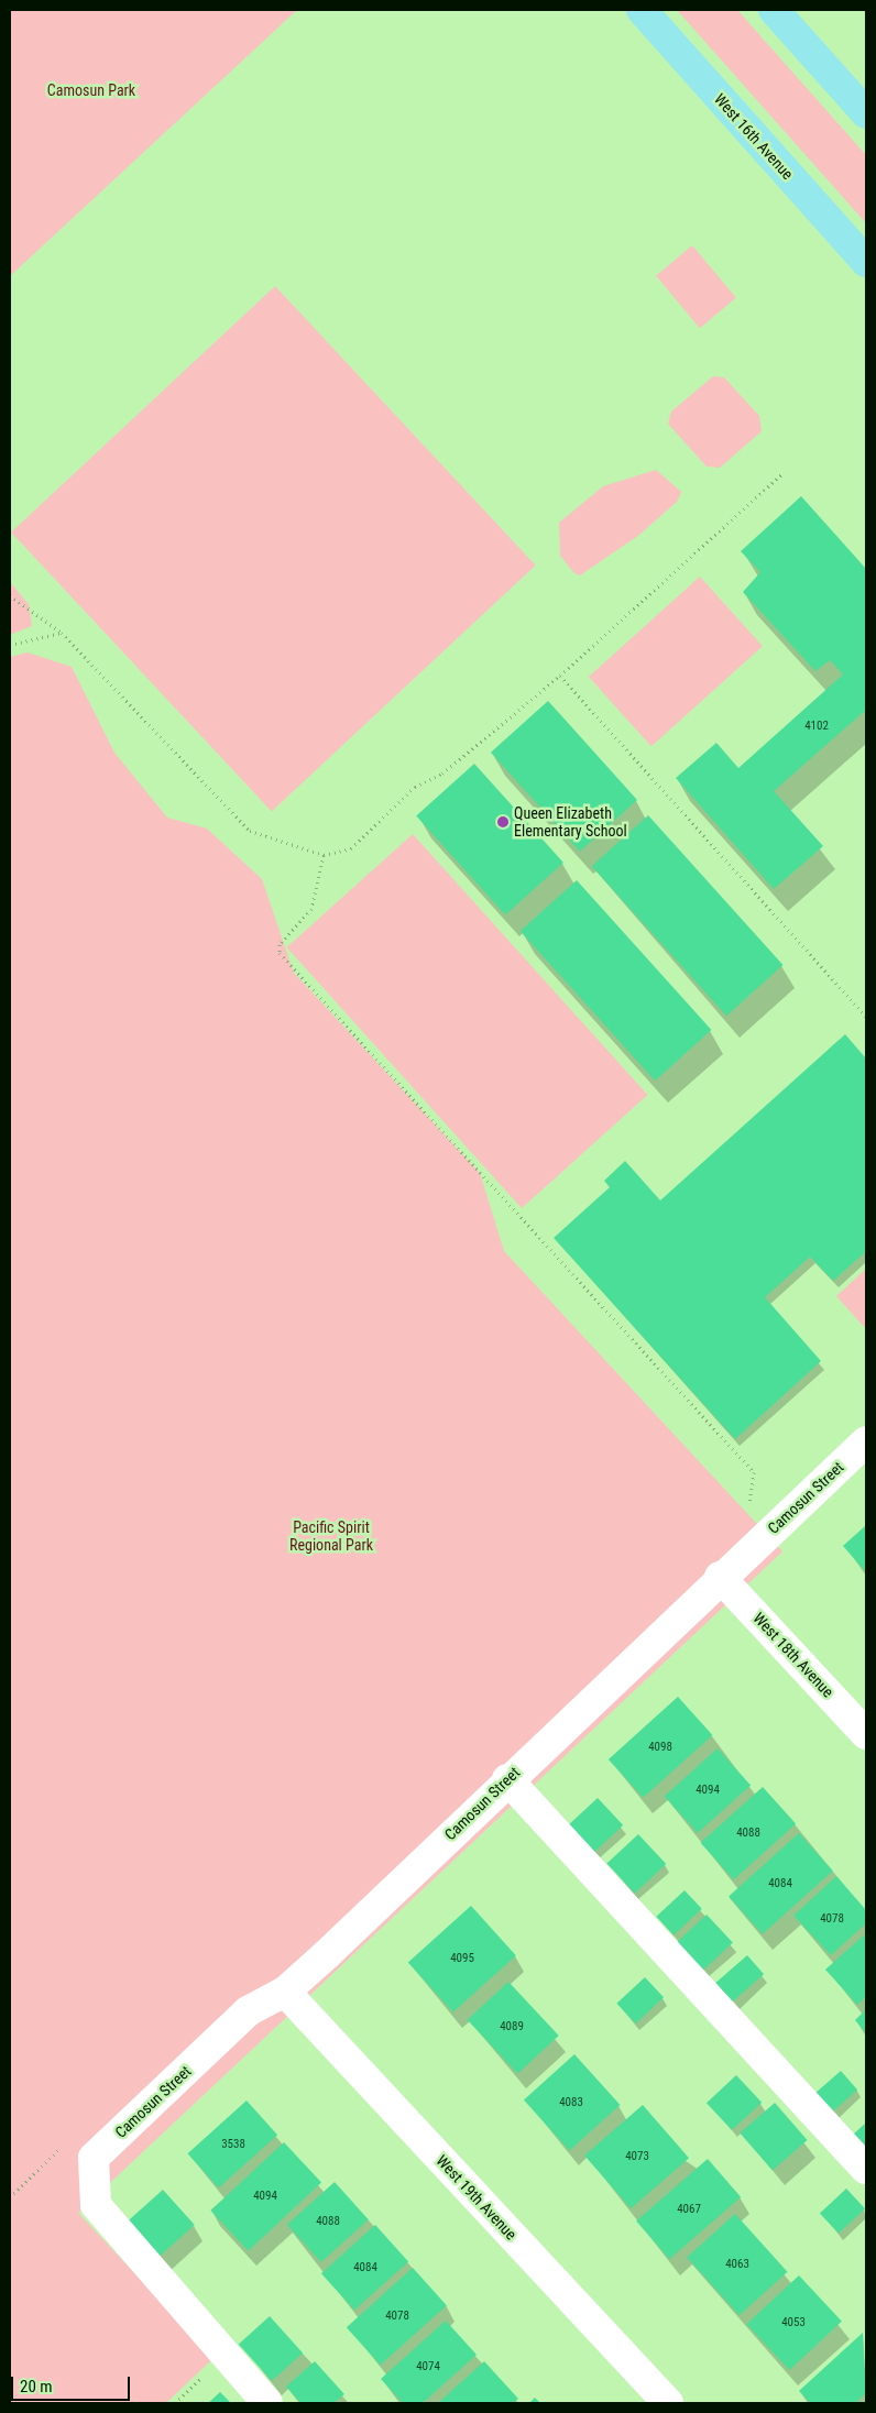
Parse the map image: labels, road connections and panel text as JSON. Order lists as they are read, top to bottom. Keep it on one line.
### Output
{"streets":{"main road":["West 16th Avenue"],"street":["Camosun Street","West 18th Avenue","West 19th Avenue"]},"crossings":[["Camosun Street","West 18th Avenue"],["Camosun Street","West 19th Avenue"]],"parks":["Camosun Park","Pacific Spirit Regional Park"],"places":["Queen Elizabeth Elementary School"],"house_numbers":["4102","4098","4094","4088","4084","4078","4095","4089","4083","3538","4073","4094","4067","4088","4063","4084","4078","4053","4074"],"scale_bar":"20 m"}
